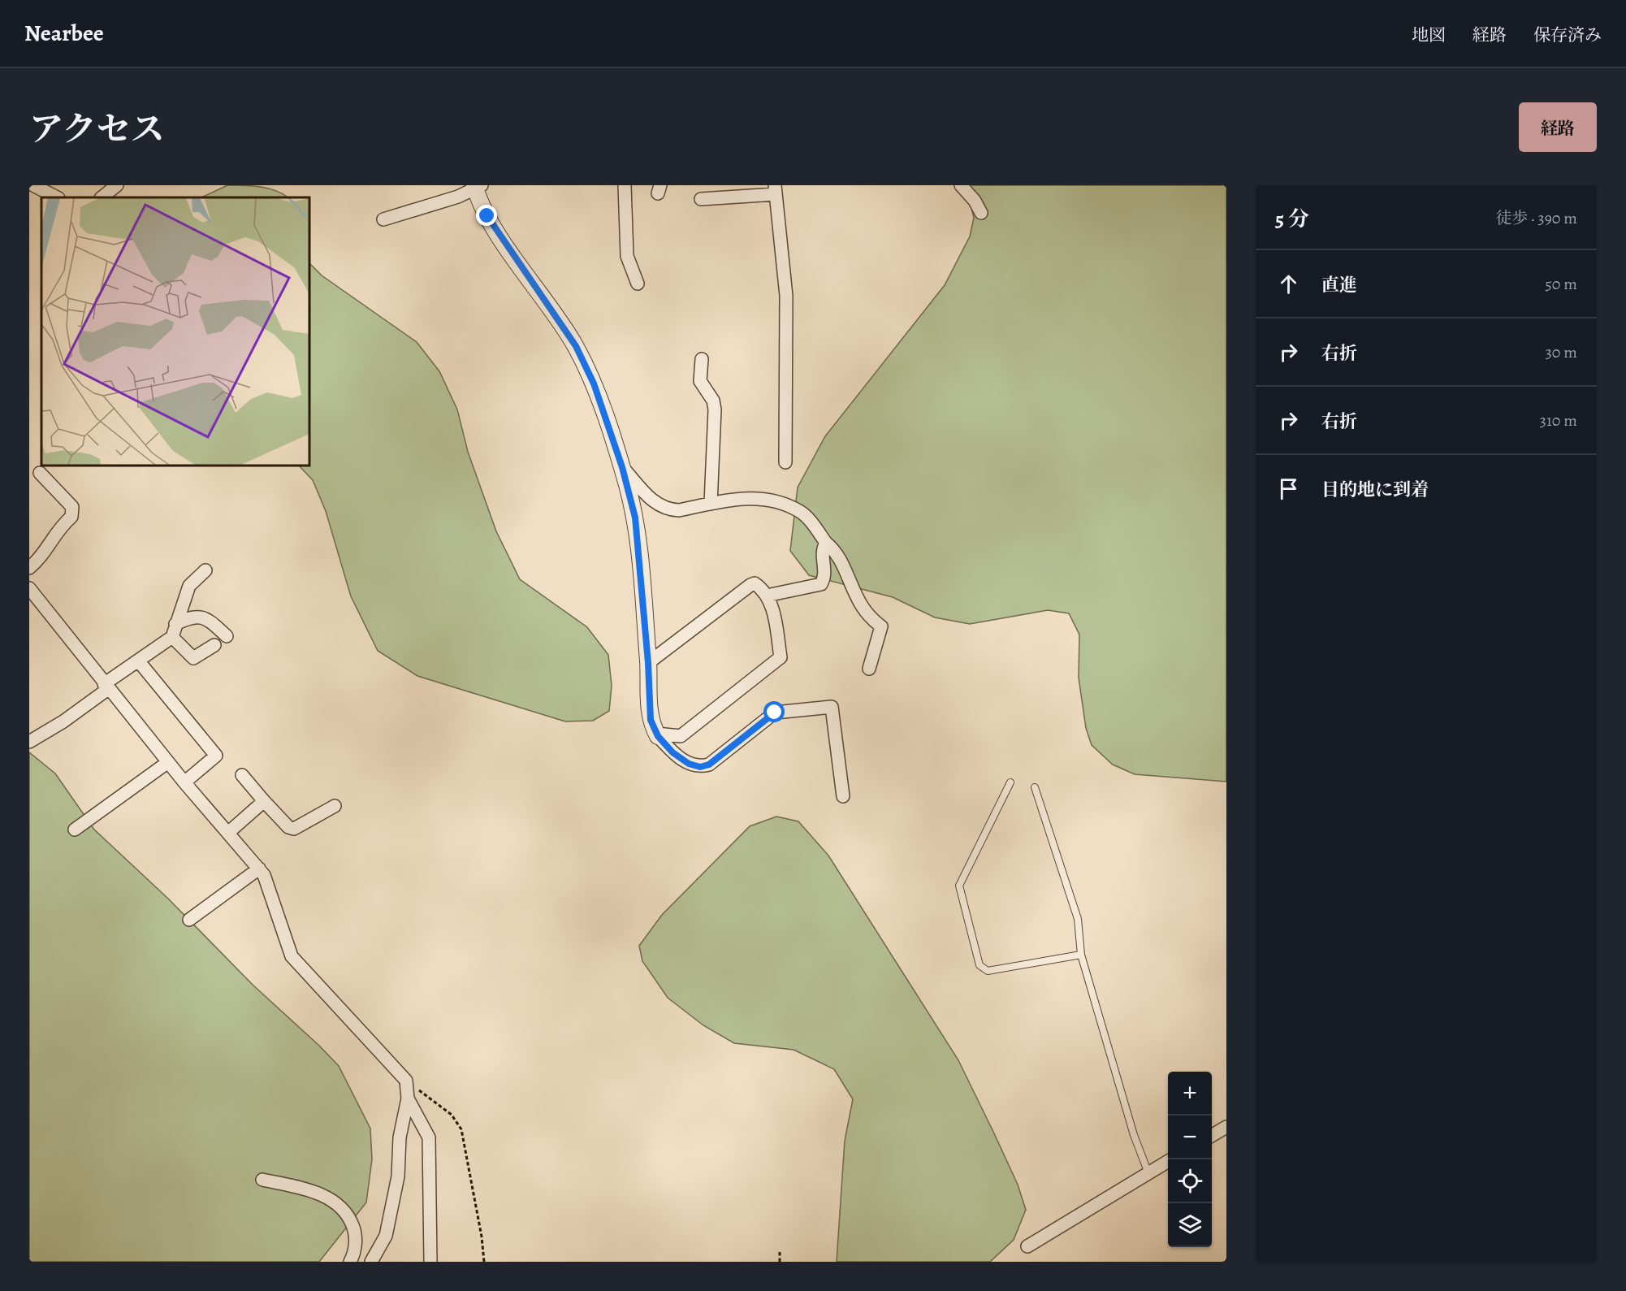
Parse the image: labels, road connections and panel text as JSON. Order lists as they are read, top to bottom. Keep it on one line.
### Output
{"page":{"header":"Nearbee","nav":["地図","経路","保存済み"],"title":"アクセス","buttons":"経路","heading":["5 分","徒歩 · 390 m"],"list":[["直進","50 m"],["右折","30 m"],["右折","310 m"],"目的地に到着"],"map_buttons":["+","−"]}}
